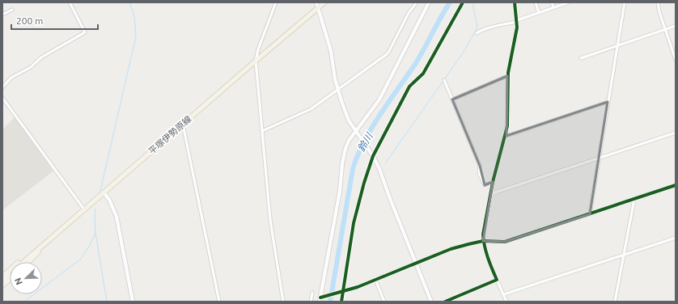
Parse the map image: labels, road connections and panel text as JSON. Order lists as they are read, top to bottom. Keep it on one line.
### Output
{"streets":{"main road":["平塚伊勢原線"]},"water":["鈴川"],"scale_bar":"200 m","north":"bottom left"}
